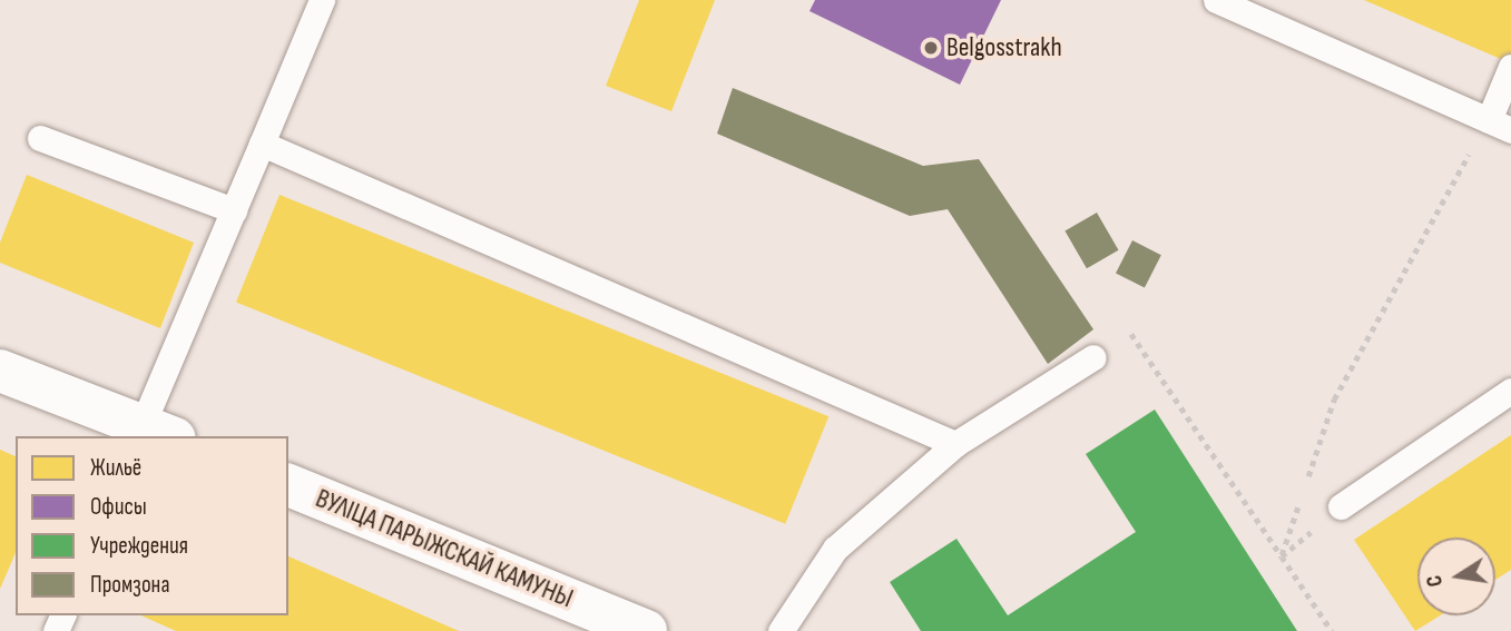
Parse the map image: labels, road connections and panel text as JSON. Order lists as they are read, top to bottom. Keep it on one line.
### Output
{"streets":{"street":["ВУЛІЦА ПАРЫЖСКАЙ КАМУНЫ"]},"places":["Belgosstrakh"],"legend":["Жильё","Офисы","Учреждения","Промзона"],"north":"left"}
